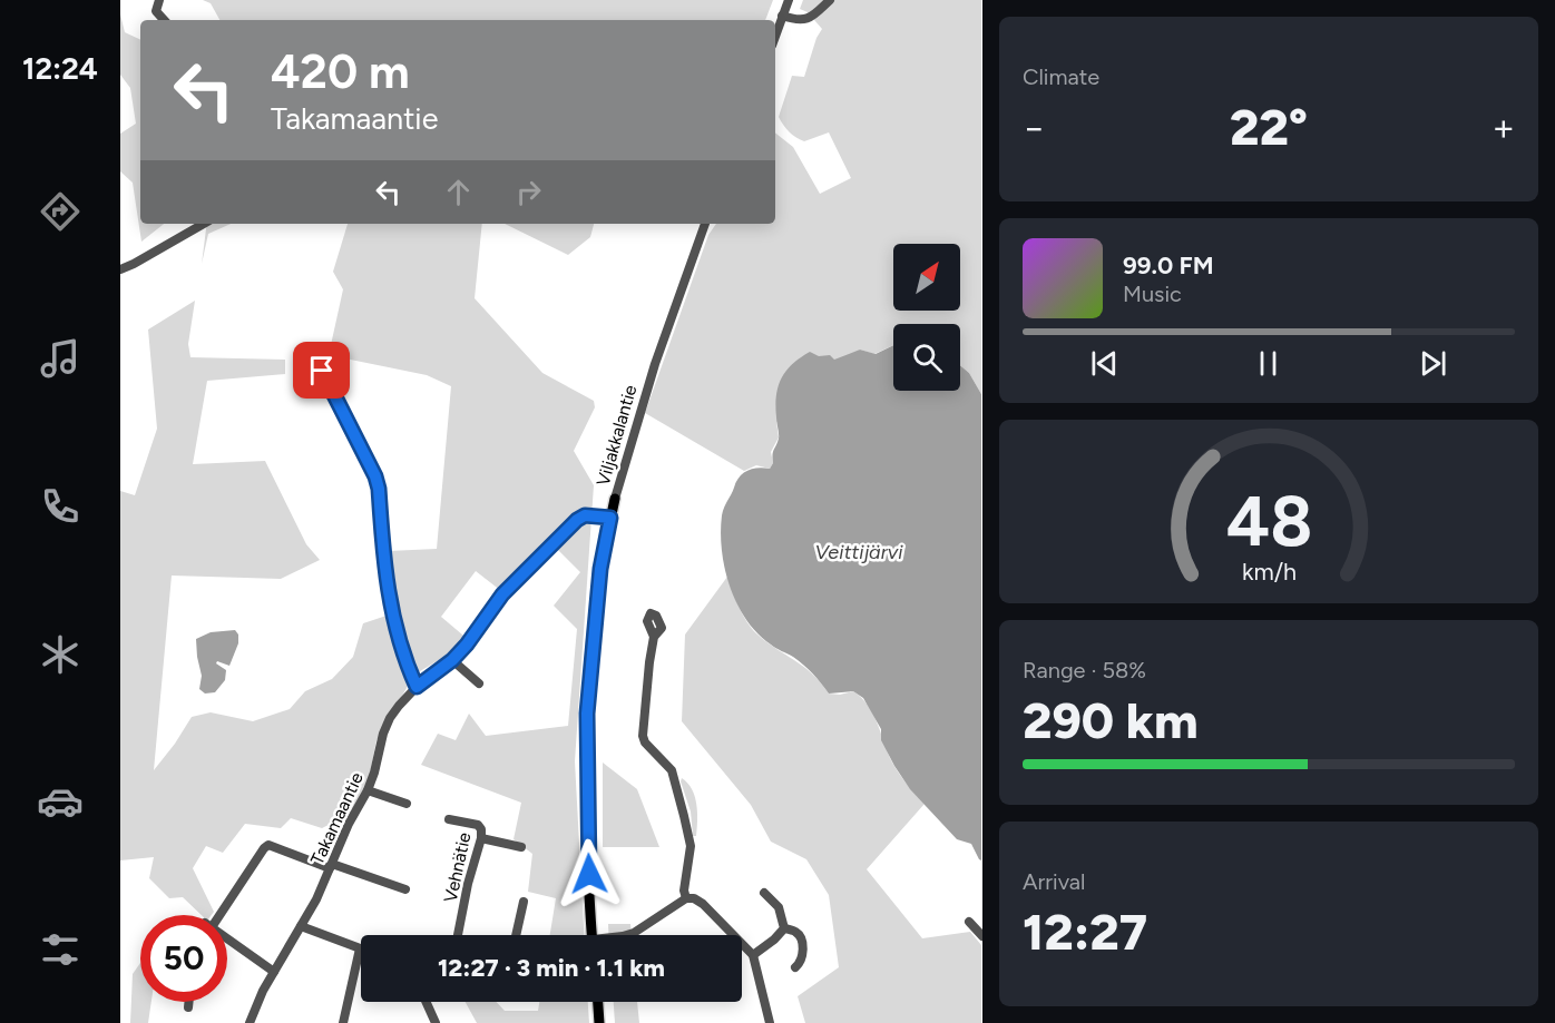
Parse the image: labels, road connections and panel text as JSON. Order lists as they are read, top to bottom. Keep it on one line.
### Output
{"streets":{"main road":["Viljakkalantie"],"street":["Takamaantie","Vehnätie"]},"crossings":[["Viljakkalantie","Takamaantie"]],"water":["Veittijärvi"],"north":"top right","page":{"tabs":"12:24","tile":["Climate",["Range · 58%","290 km"],["Arrival","12:27"]],"turn":["420 m","Takamaantie"],"heat":["−","22°","+"],"song":["99.0 FM","Music"],"limit":"50","trip":"12:27 · 3 min · 1.1 km","gauge":["48","km/h"]}}
